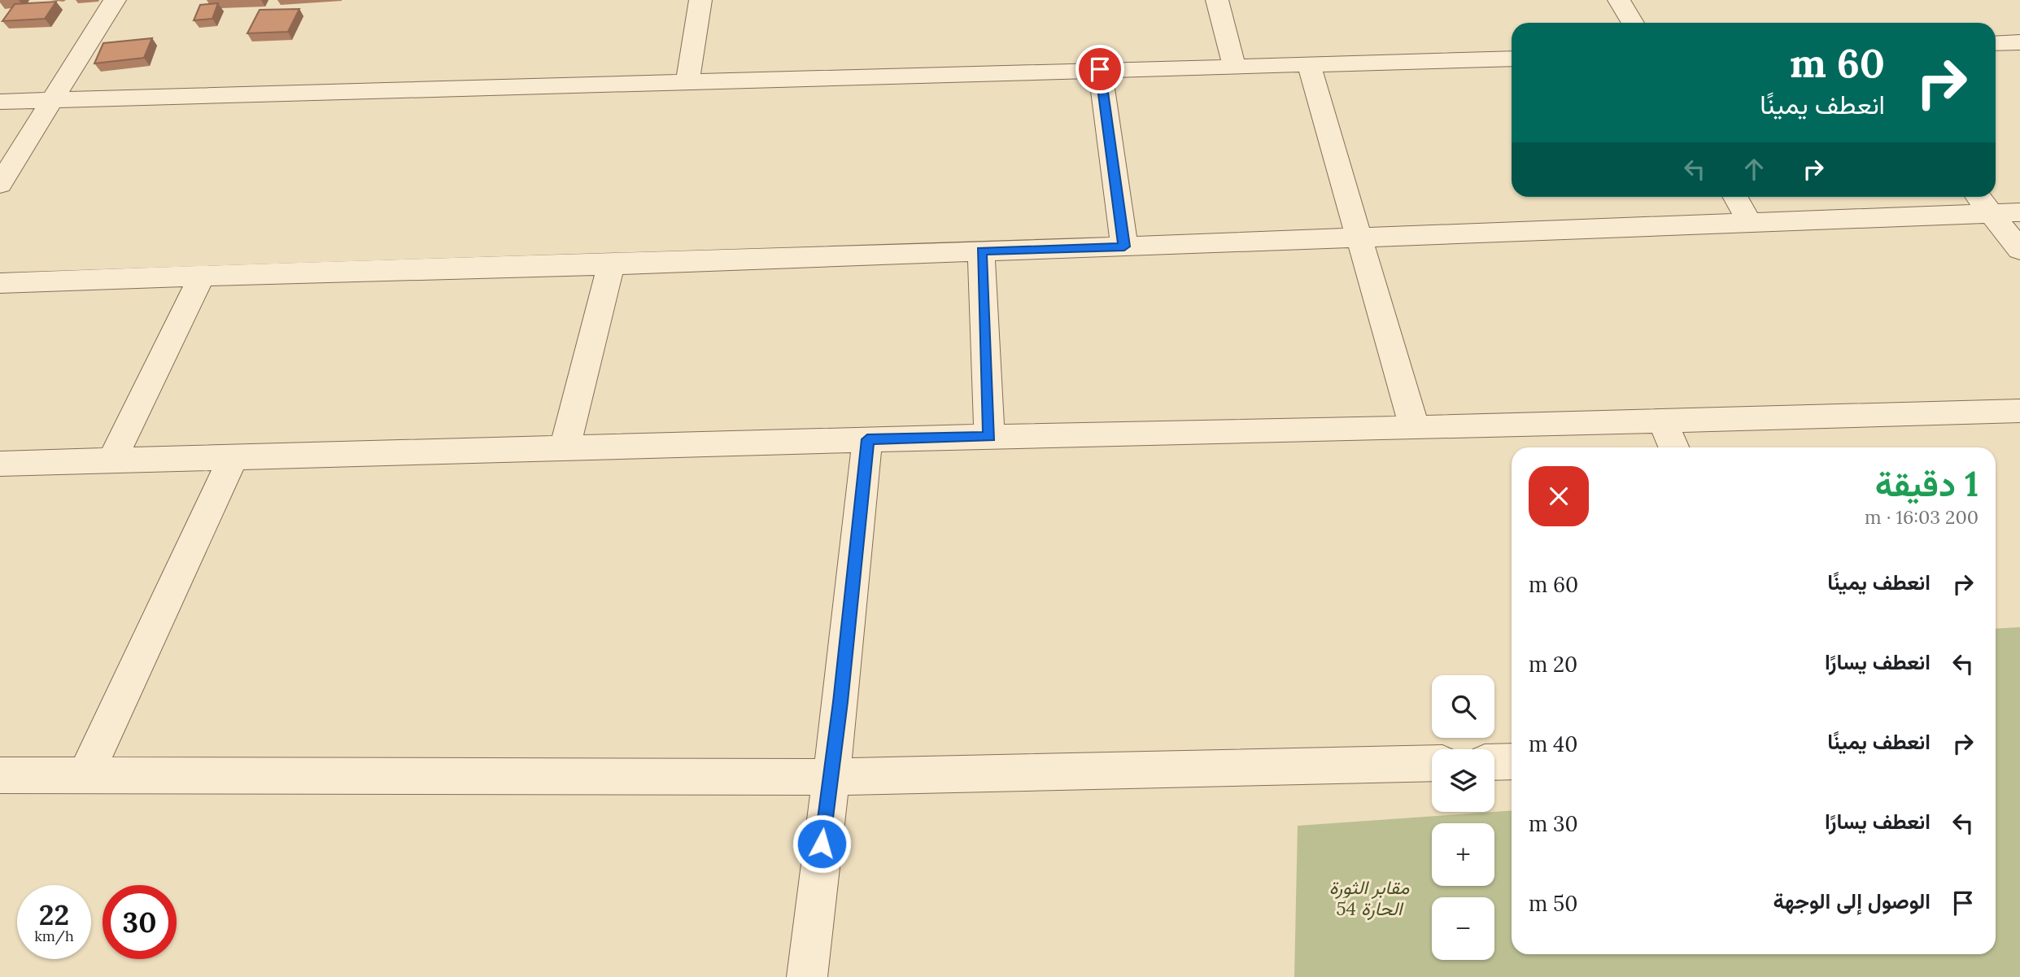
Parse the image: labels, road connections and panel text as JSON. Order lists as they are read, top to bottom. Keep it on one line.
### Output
{"parks":["مقابر الثورة الحارة 54"],"page":{"turn":["60 m","انعطف يمينًا"],"heading":["1 دقيقة","200 m · 16:03"],"list":[{"name":"انعطف يمينًا","value":"60 m"},{"name":"انعطف يسارًا","value":"20 m"},{"name":"انعطف يمينًا","value":"40 m"},{"name":"انعطف يسارًا","value":"30 m"},{"name":"الوصول إلى الوجهة","value":"50 m"}],"map_buttons":["+","−"],"speed":"22 km/h","limit":"30"}}
